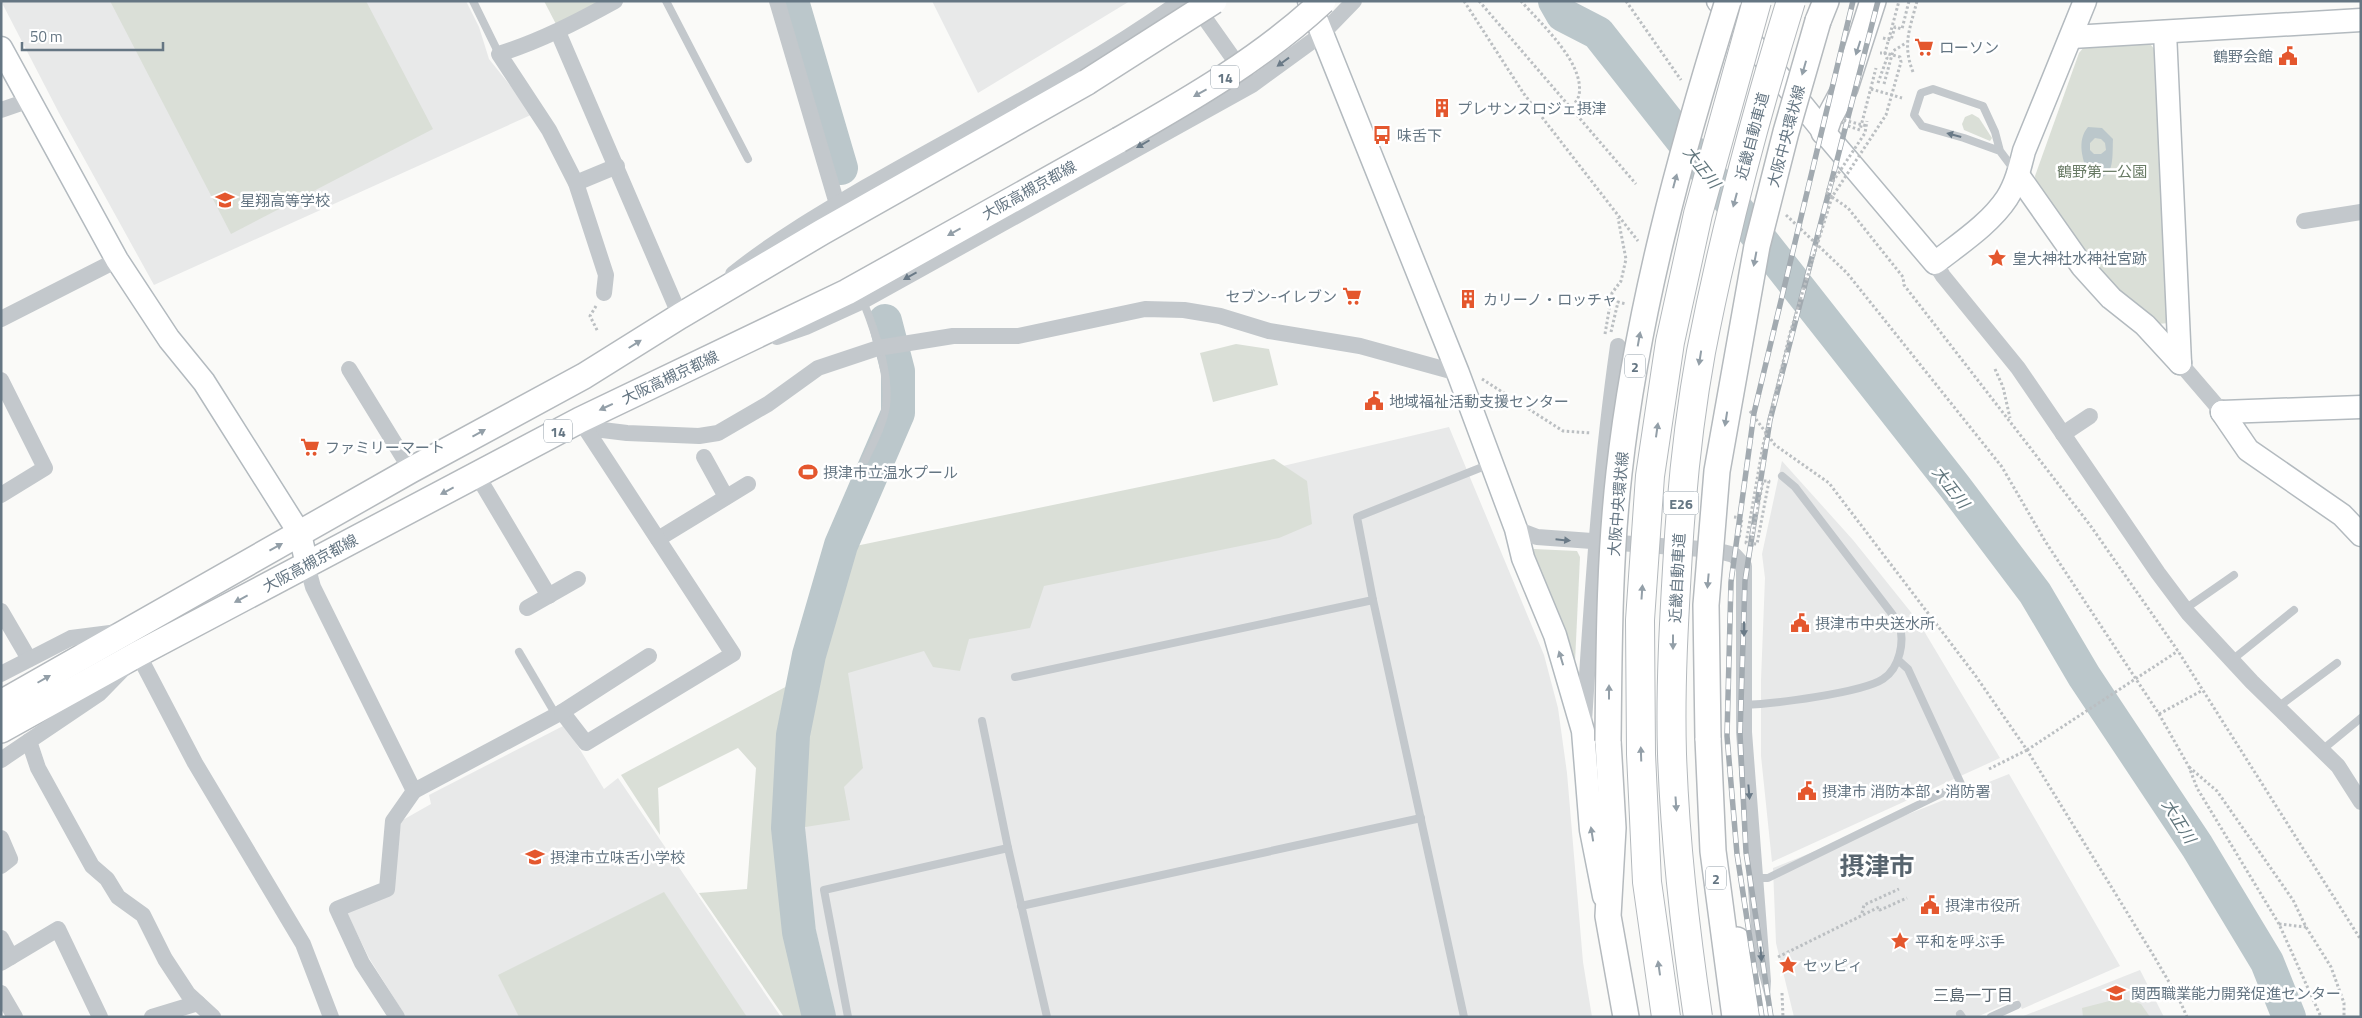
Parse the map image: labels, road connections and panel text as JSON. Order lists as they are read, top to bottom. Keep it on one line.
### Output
{"streets":{"highway":["近畿自動車道","E26"],"main road":["14","大阪中央環状線","大阪高槻京都線","2"]},"districts":["摂津市","三島一丁目"],"water":["大正川"],"parks":["鶴野第一公園"],"places":{"supermarket":["ローソン","セブン-イレブン","ファミリーマート"],"public building":["鶴野会館","地域福祉活動支援センター","摂津市中央送水所","摂津市 消防本部・消防署","摂津市役所"],"building":["プレサンスロジェ摂津","カリーノ・ロッチャ"],"bus stop":["味舌下"],"school or university":["星翔高等学校","摂津市立味舌小学校","関西職業能力開発促進センター"],"place":["皇大神社水神社宮跡","平和を呼ぶ手","セッピィ"],"sports":["摂津市立温水プール"]},"scale_bar":"50 m"}
